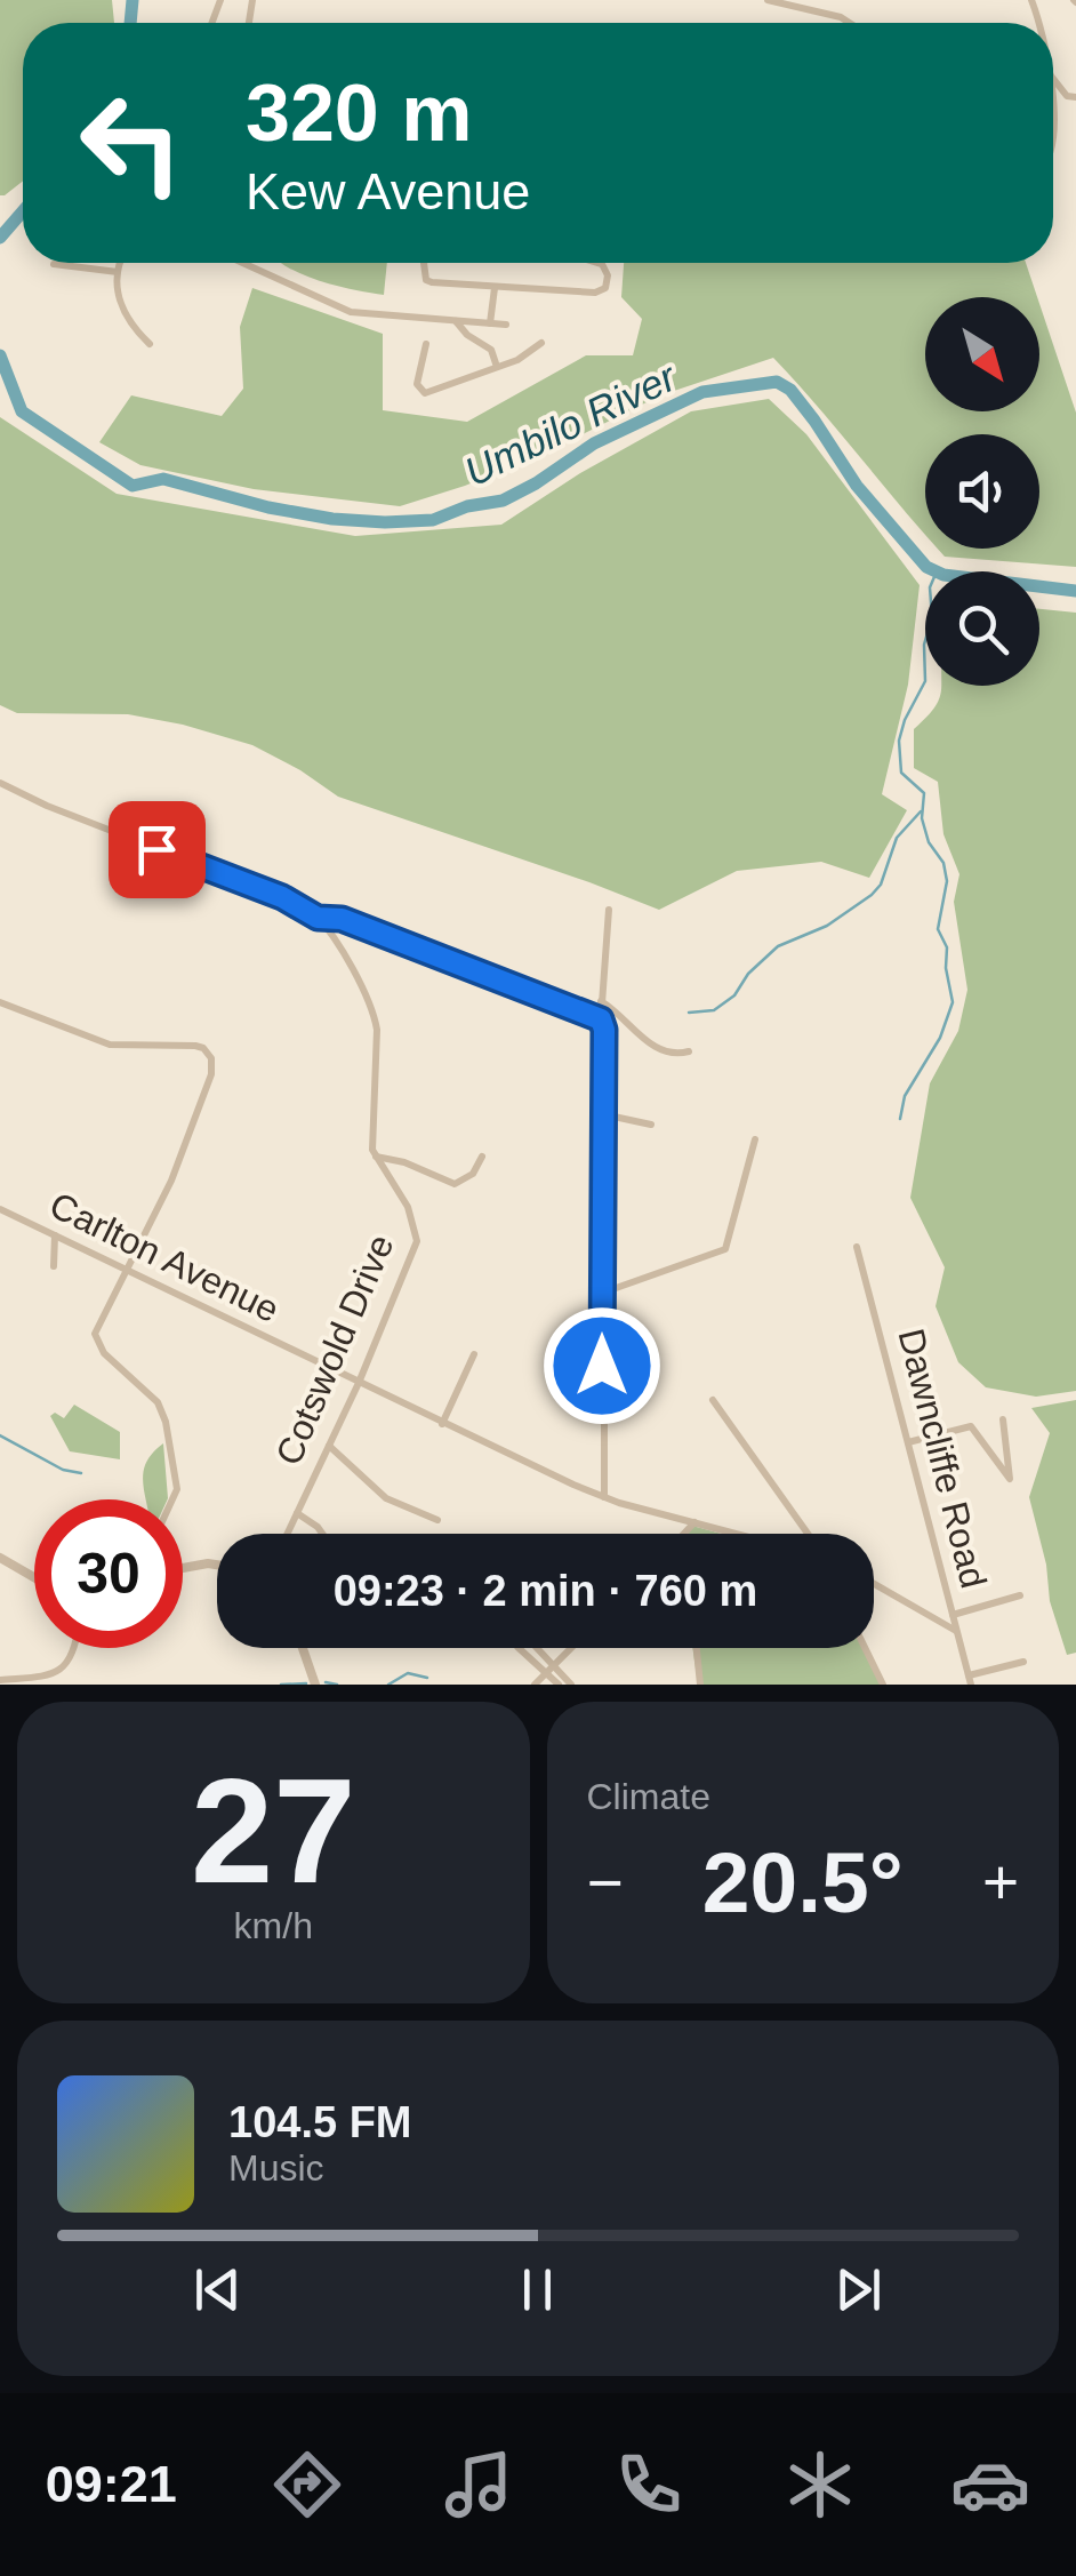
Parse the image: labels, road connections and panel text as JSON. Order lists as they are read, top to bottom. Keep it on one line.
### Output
{"streets":{"street":["Carlton Avenue","Cotswold Drive","Dawncliffe Road"]},"crossings":[["Carlton Avenue","Cotswold Drive"]],"water":["Umbilo River"],"north":"bottom right","page":{"turn":["320 m","Kew Avenue"],"limit":"30","trip":"09:23 · 2 min · 760 m","tile":[["27","km/h"],"Climate"],"heat":["−","20.5°","+"],"song":["104.5 FM","Music"],"tabs":"09:21"}}
